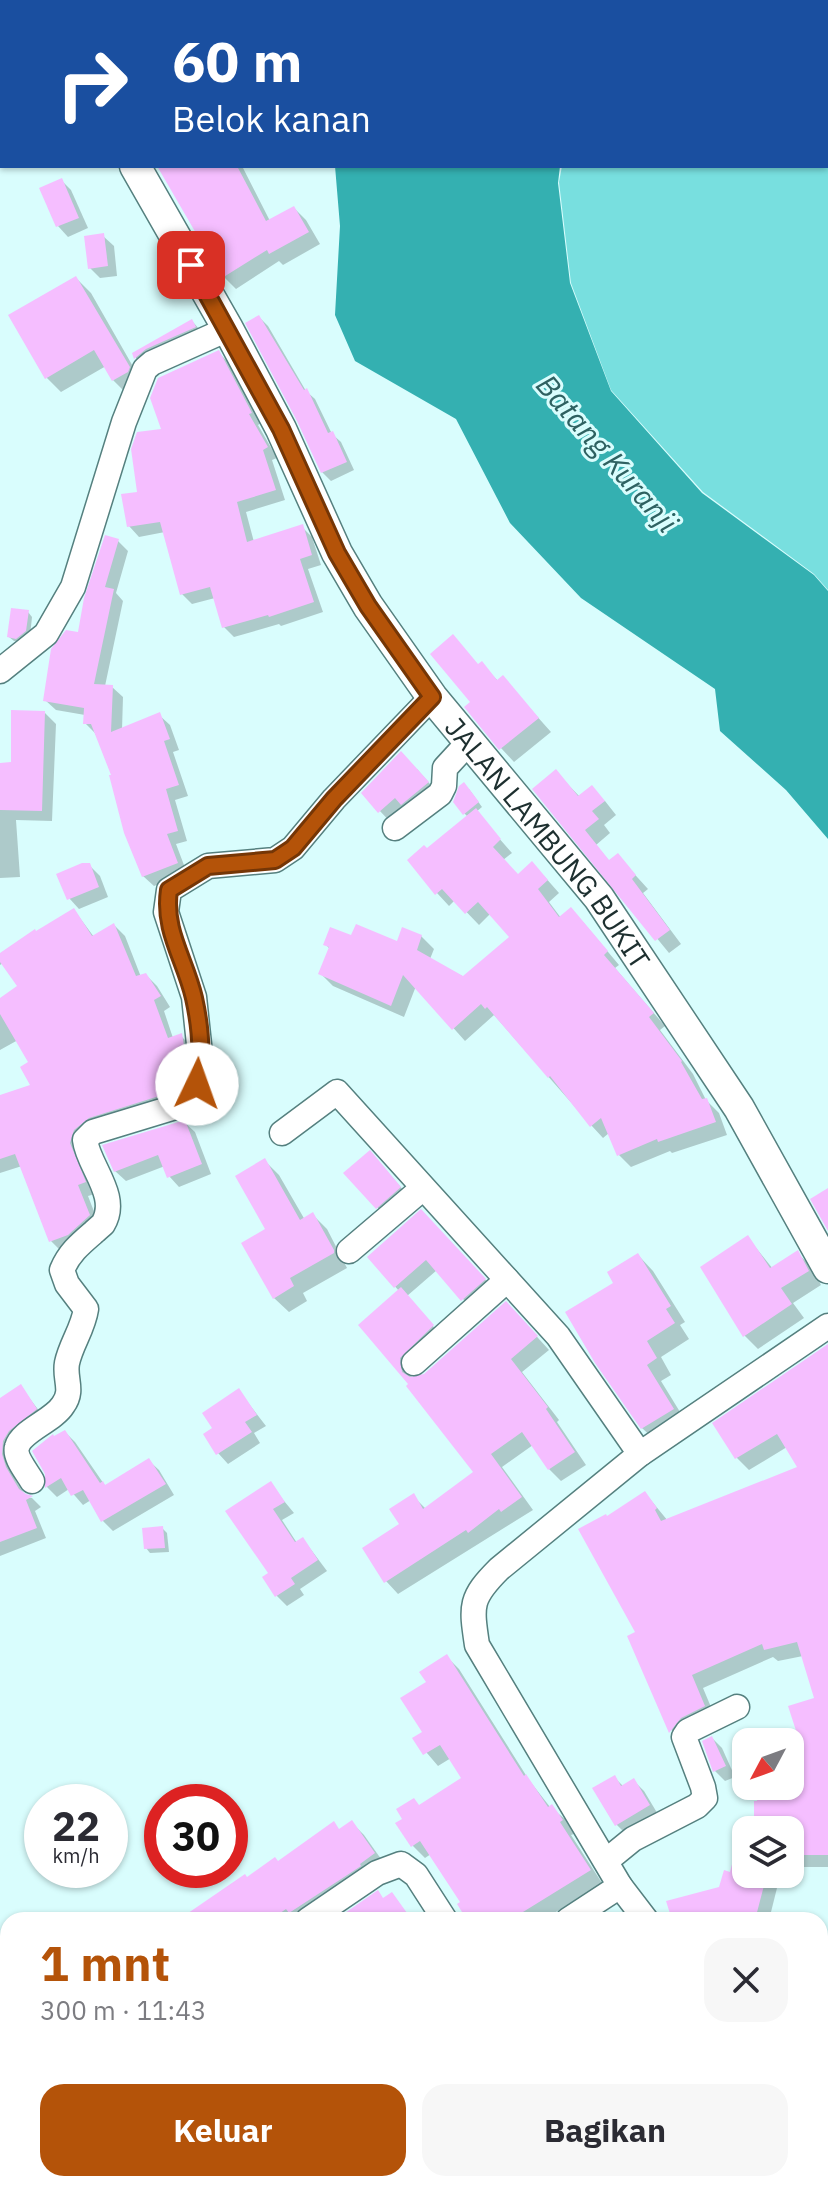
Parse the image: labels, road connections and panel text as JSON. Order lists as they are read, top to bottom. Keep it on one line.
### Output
{"streets":{"street":["JALAN LAMBUNG BUKIT"]},"water":["Batang Kuranji"],"north":"bottom left","page":{"turn":["60 m","Belok kanan"],"speed":"22 km/h","limit":"30","heading":["1 mnt","300 m · 11:43"],"buttons":["Keluar","Bagikan"]}}
